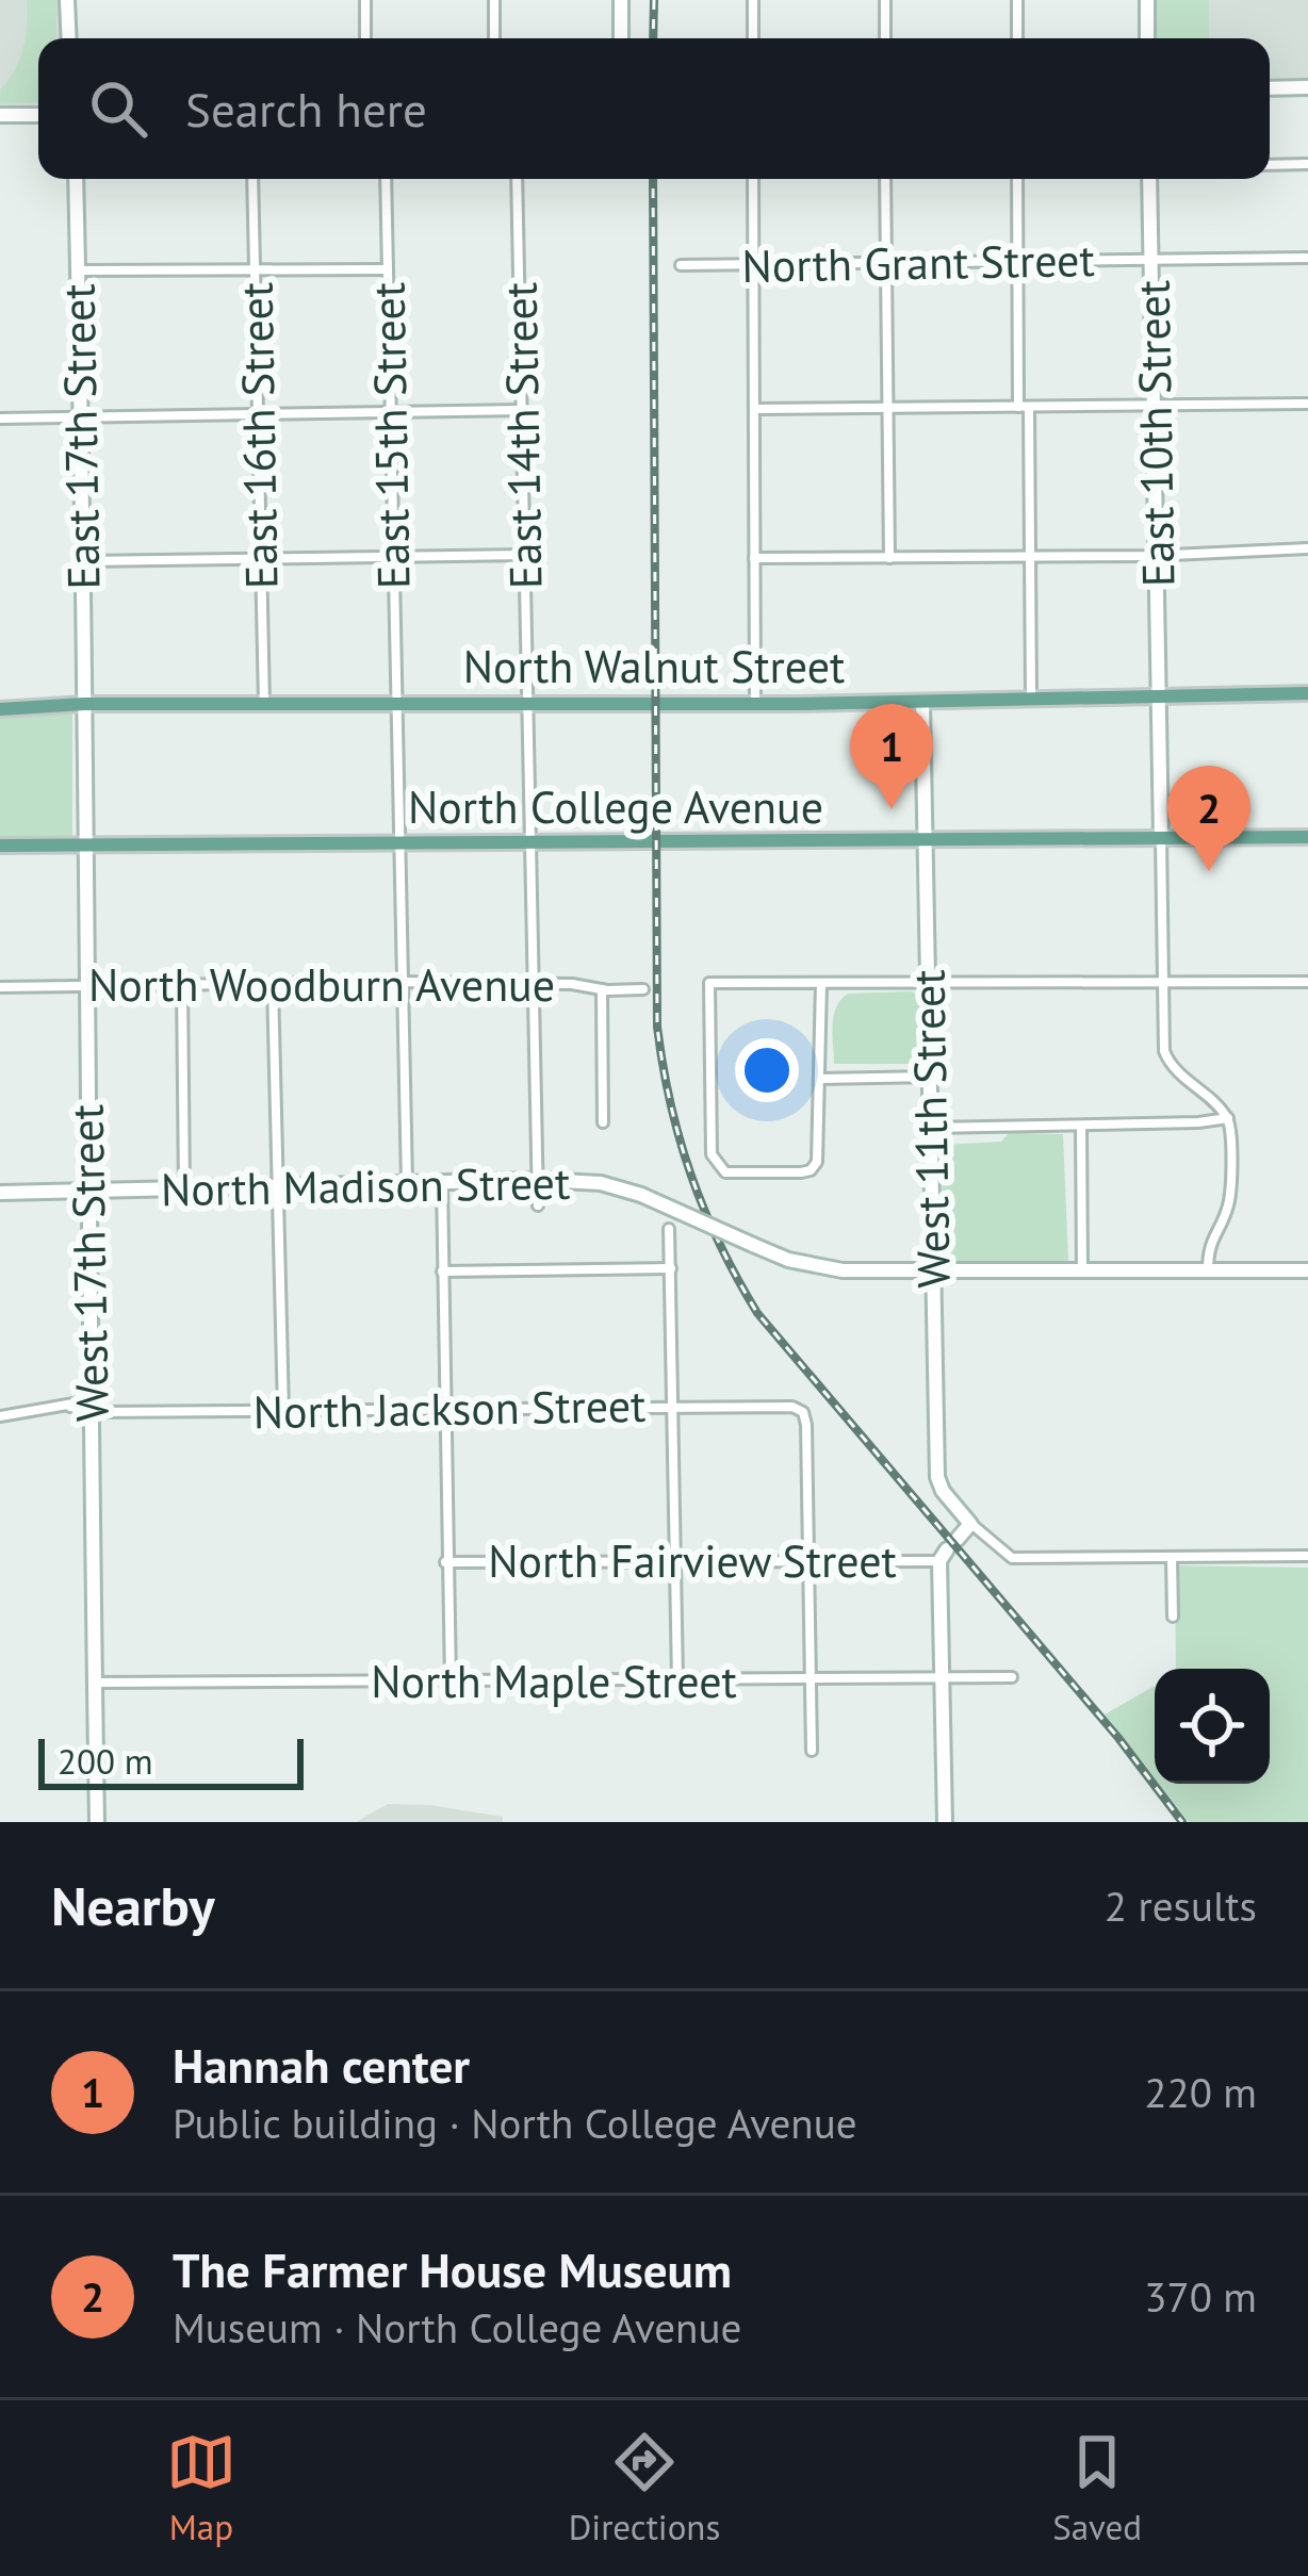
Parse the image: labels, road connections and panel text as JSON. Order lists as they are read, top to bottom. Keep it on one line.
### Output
{"streets":{"main road":["North Walnut Street","North College Avenue"],"street":["North Grant Street","East 10th Street","East 16th Street","East 15th Street","East 14th Street","East 17th Street","North Woodburn Avenue","West 11th Street","North Madison Street","West 17th Street","North Jackson Street","North Fairview Street","North Maple Street"]},"crossings":[["North Grant Street","East 10th Street"],["East 10th Street","North Walnut Street"],["East 10th Street","North College Avenue"],["East 16th Street","North Walnut Street"],["East 15th Street","North Walnut Street"],["East 15th Street","North College Avenue"],["East 15th Street","North Woodburn Avenue"],["East 15th Street","North Madison Street"],["East 14th Street","North Walnut Street"],["East 14th Street","North College Avenue"],["East 14th Street","North Woodburn Avenue"],["East 14th Street","North Madison Street"],["East 17th Street","North Walnut Street"],["East 17th Street","West 17th Street"],["North Walnut Street","West 11th Street"],["North Walnut Street","West 17th Street"],["North College Avenue","West 11th Street"],["North College Avenue","West 17th Street"],["North Woodburn Avenue","West 17th Street"],["West 11th Street","North Madison Street"],["North Madison Street","West 17th Street"],["West 17th Street","North Jackson Street"],["West 17th Street","North Maple Street"],["North Jackson Street","North Fairview Street"]],"scale_bar":"200 m","page":{"search":"Search here","pins":["1","2"],"scale":"200 m","heading":["Nearby","2 results"],"list":[{"mark":"1","name":"Hannah center","note":"Public building · North College Avenue","value":"220 m"},{"mark":"2","name":"The Farmer House Museum","note":"Museum · North College Avenue","value":"370 m"}],"nav":["Map","Directions","Saved"]}}
